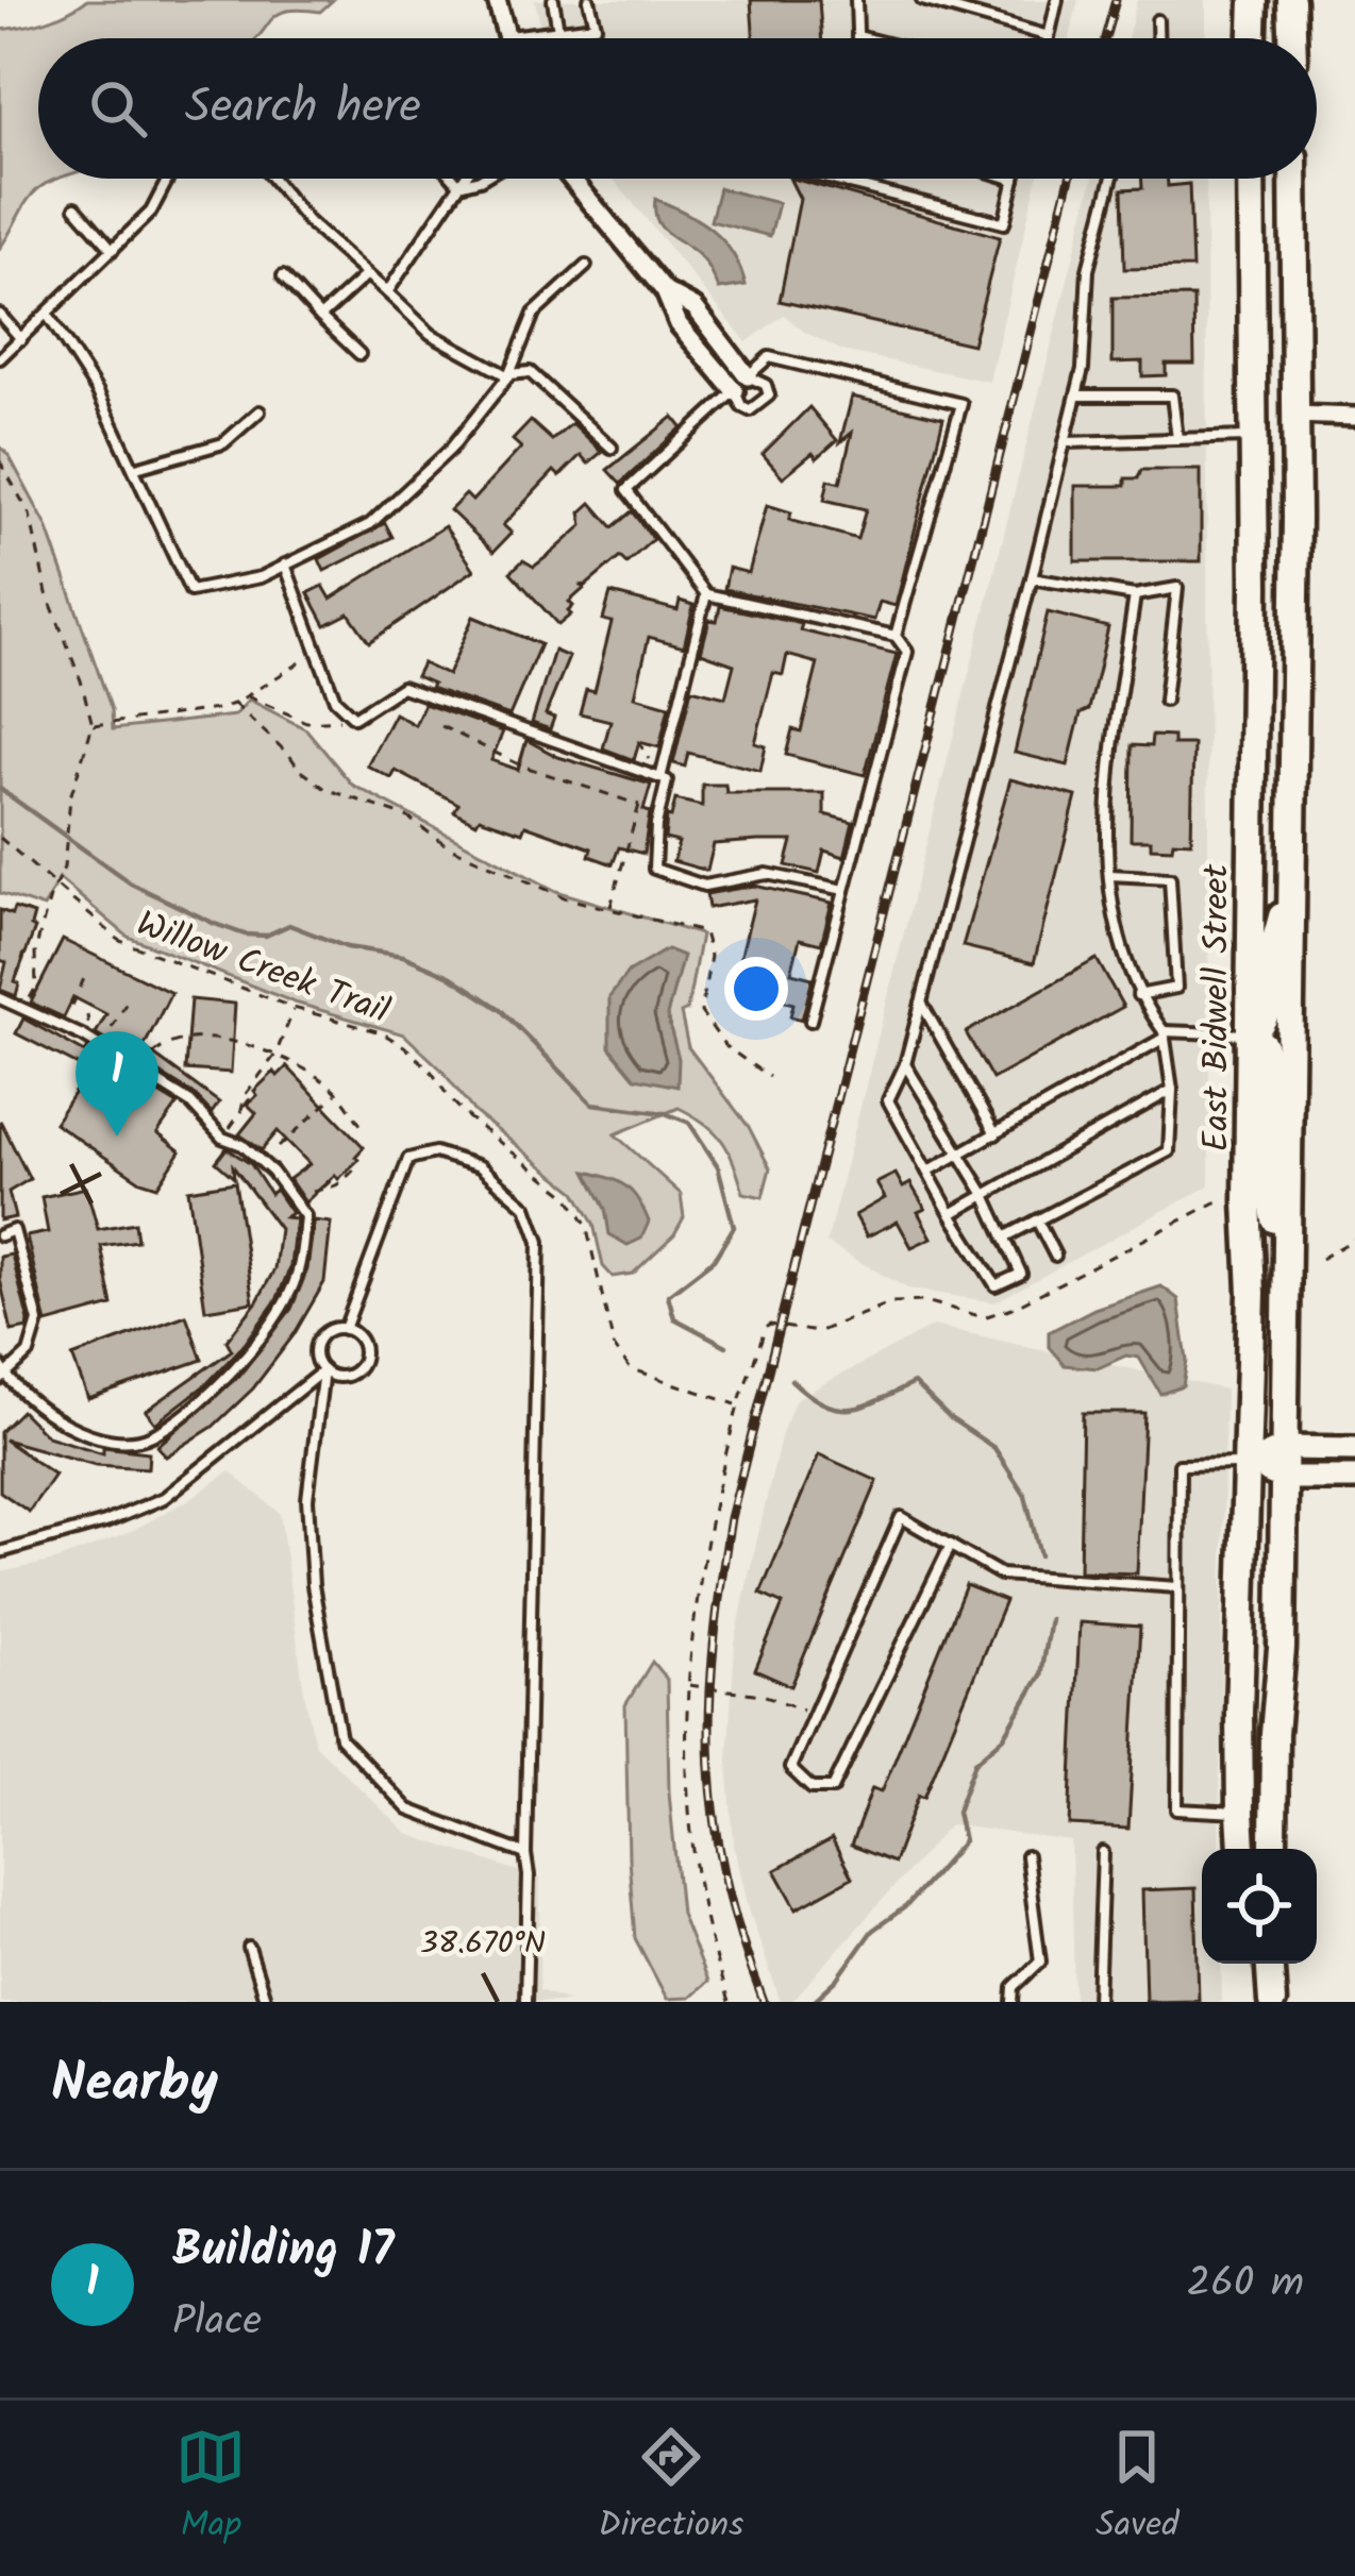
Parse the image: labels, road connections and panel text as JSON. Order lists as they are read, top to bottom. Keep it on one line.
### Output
{"streets":{"main road":["East Bidwell Street"],"path":["Willow Creek Trail"]},"page":{"search":"Search here","pins":"1","heading":"Nearby","list":[{"mark":"1","name":"Building 17","note":"Place","value":"260 m"}],"nav":["Map","Directions","Saved"]},"coordinates":["38.670°N"]}
